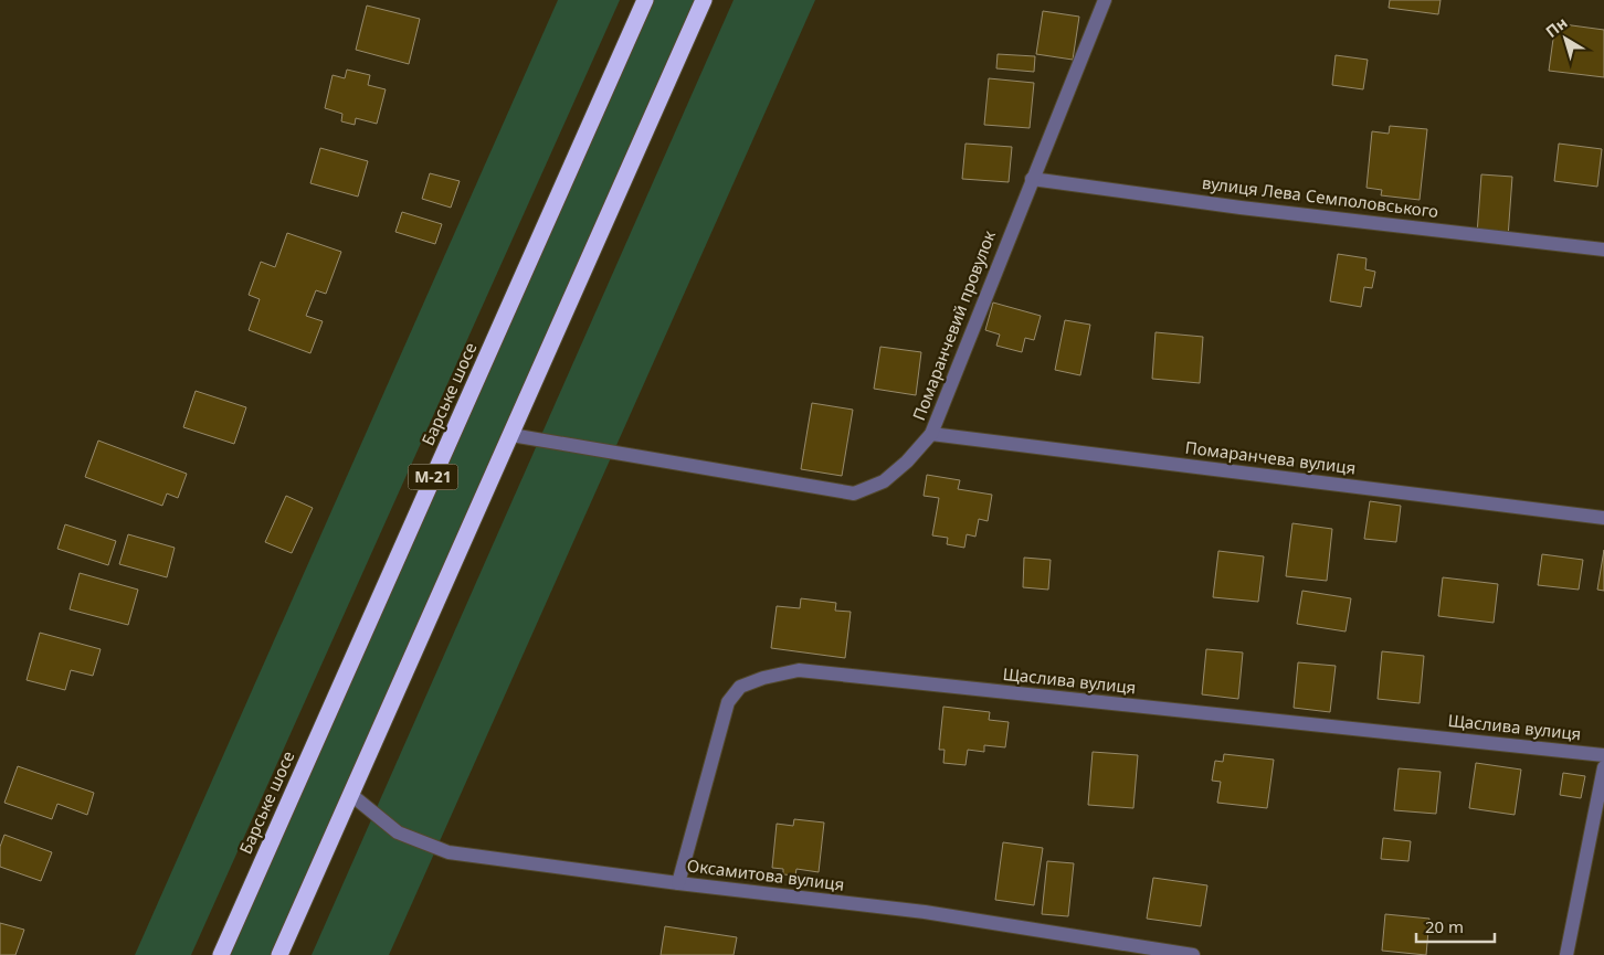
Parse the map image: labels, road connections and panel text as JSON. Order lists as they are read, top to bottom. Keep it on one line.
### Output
{"streets":{"highway":["Барське шосе","М-21"],"street":["вулиця Лева Семполовського","Помаранчевий провулок","Помаранчева вулиця","Щаслива вулиця","Оксамитова вулиця"]},"crossings":[["вулиця Лева Семполовського","Помаранчевий провулок"],["Помаранчевий провулок","Помаранчева вулиця"],["Щаслива вулиця","Оксамитова вулиця"]],"scale_bar":"20 m","north":"top left"}
